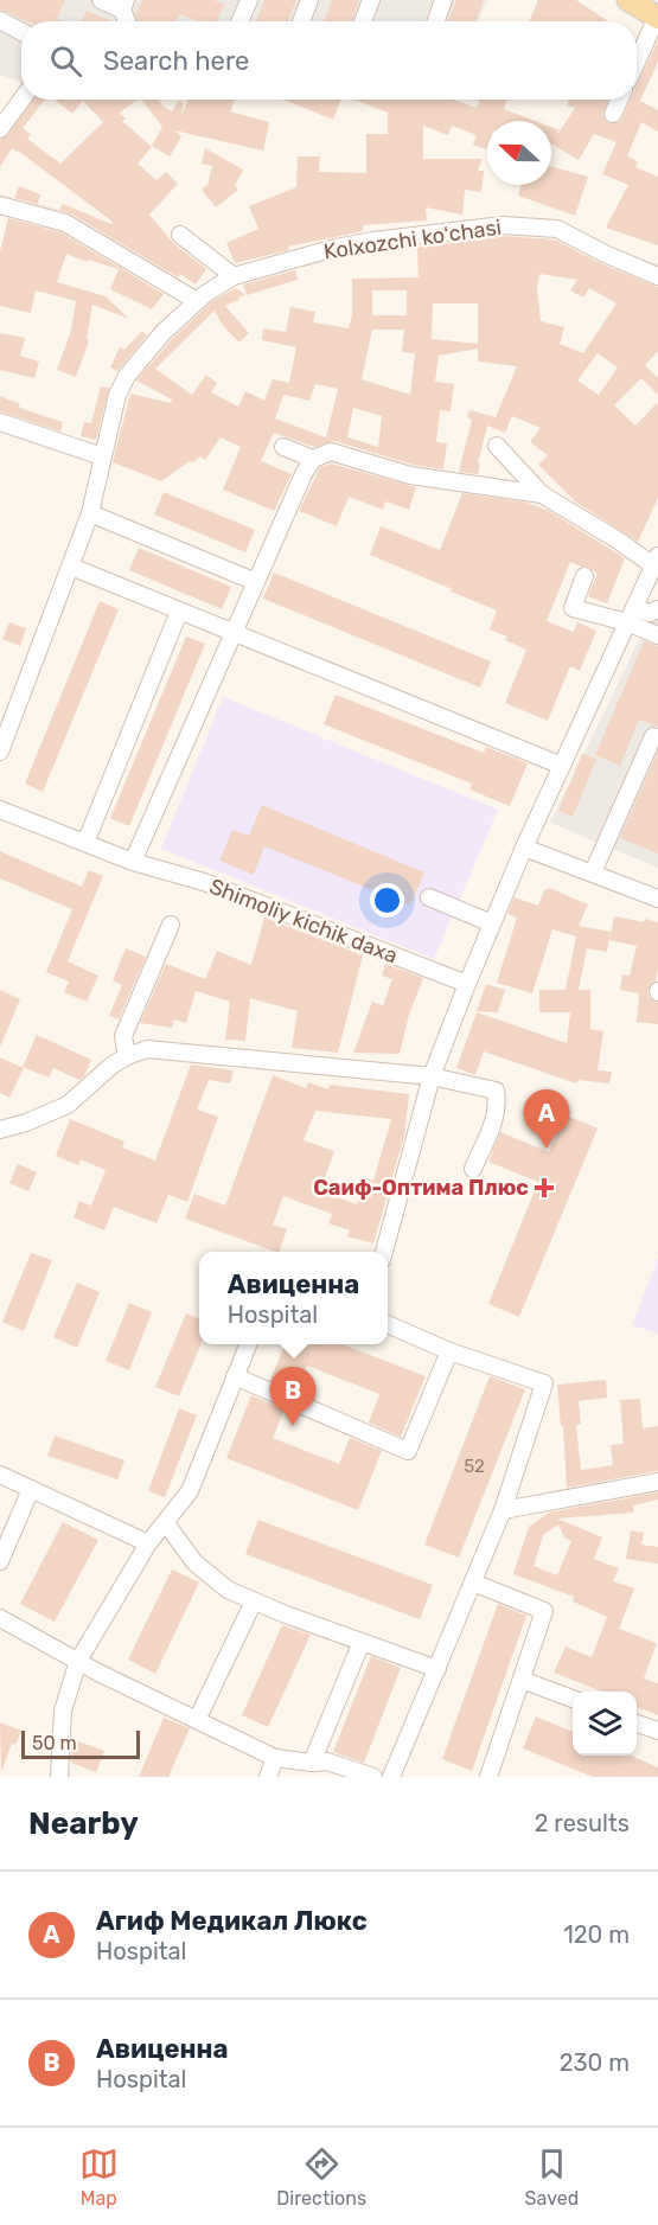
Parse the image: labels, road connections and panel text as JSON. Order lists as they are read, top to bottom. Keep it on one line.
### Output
{"streets":{"street":["Kolxozchi koʻchasi","Shimoliy kichik daxa"]},"places":{"health":["Саиф-Оптима Плюс"]},"house_numbers":["52"],"scale_bar":"50 m","north":"left","page":{"search":"Search here","pins":["A","B"],"popup":["Авиценна","Hospital"],"scale":"50 m","heading":["Nearby","2 results"],"list":[{"mark":"A","name":"Агиф Медикал Люкс","note":"Hospital","value":"120 m"},{"mark":"B","name":"Авиценна","note":"Hospital","value":"230 m"}],"nav":["Map","Directions","Saved"]}}
